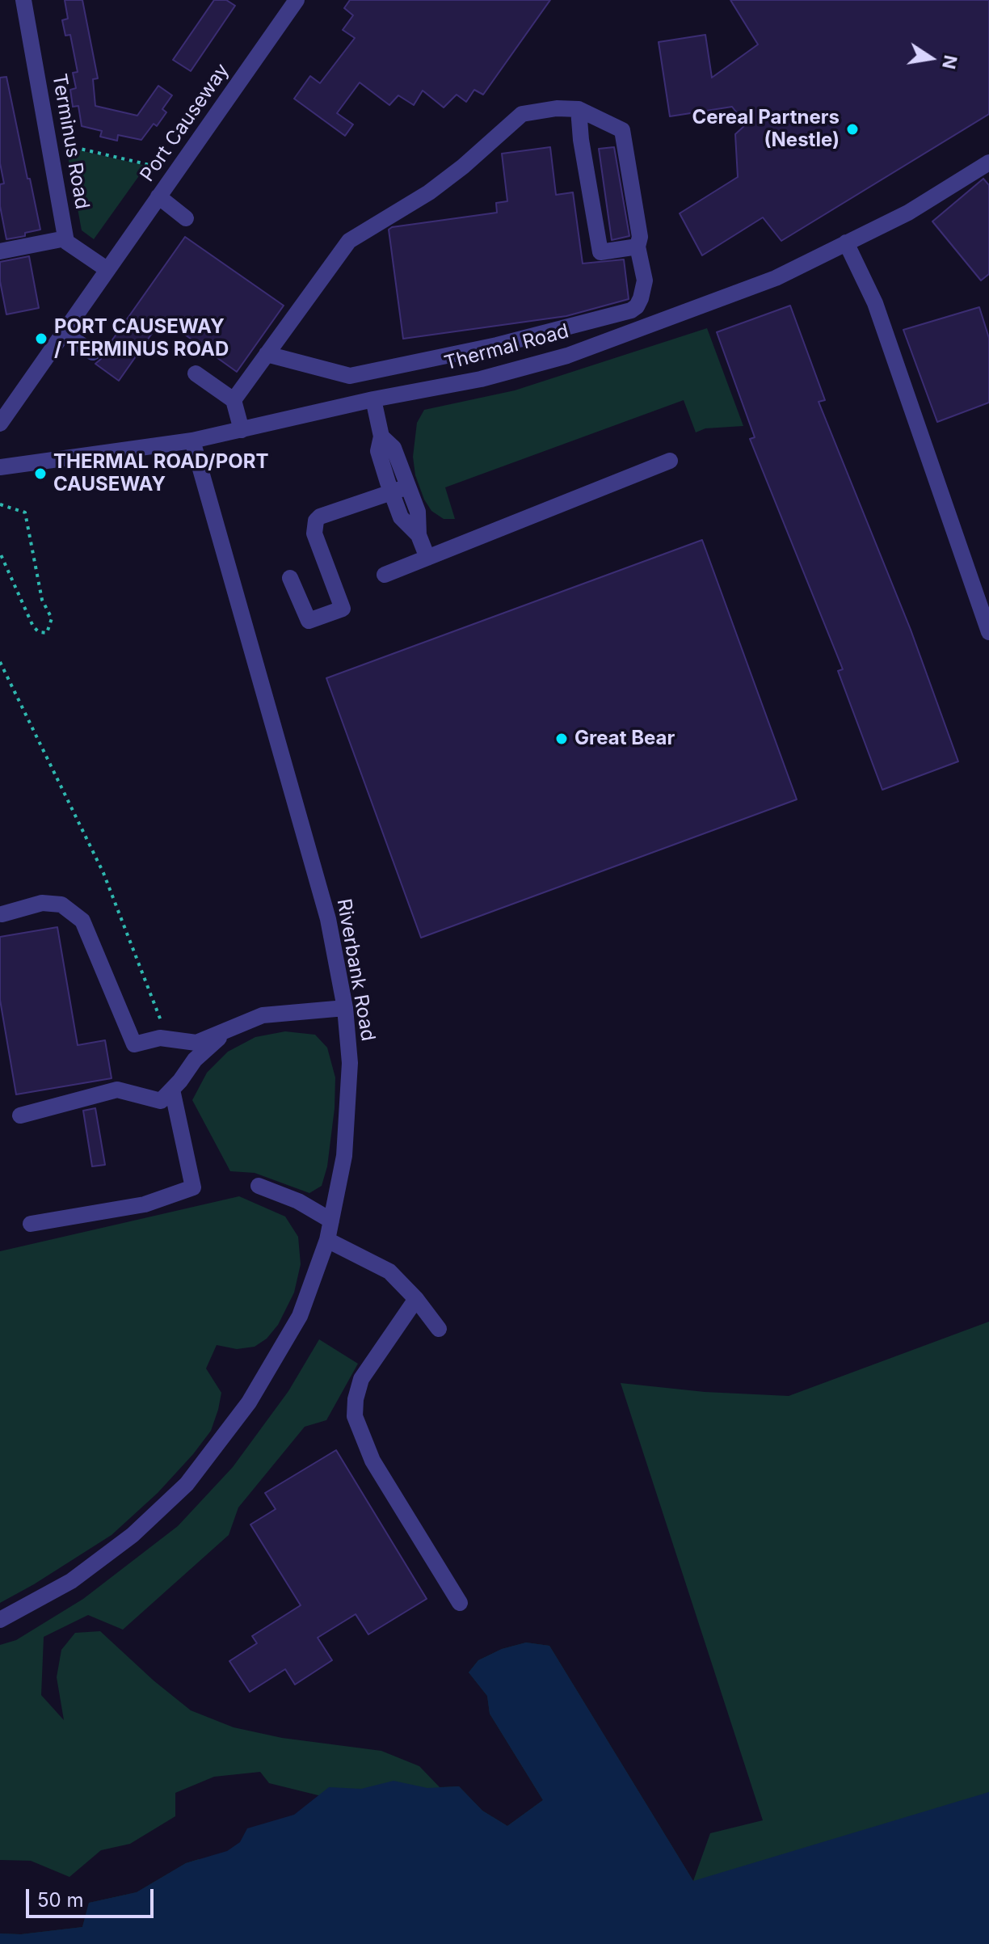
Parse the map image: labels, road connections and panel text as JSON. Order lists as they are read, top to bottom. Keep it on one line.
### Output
{"streets":{"street":["Port Causeway","Terminus Road","Thermal Road","Riverbank Road"]},"crossings":[["Port Causeway","Terminus Road"],["Thermal Road","Riverbank Road"]],"places":["Cereal Partners (Nestle)","PORT CAUSEWAY / TERMINUS ROAD","THERMAL ROAD/PORT CAUSEWAY","Great Bear"],"scale_bar":"50 m","north":"right"}
